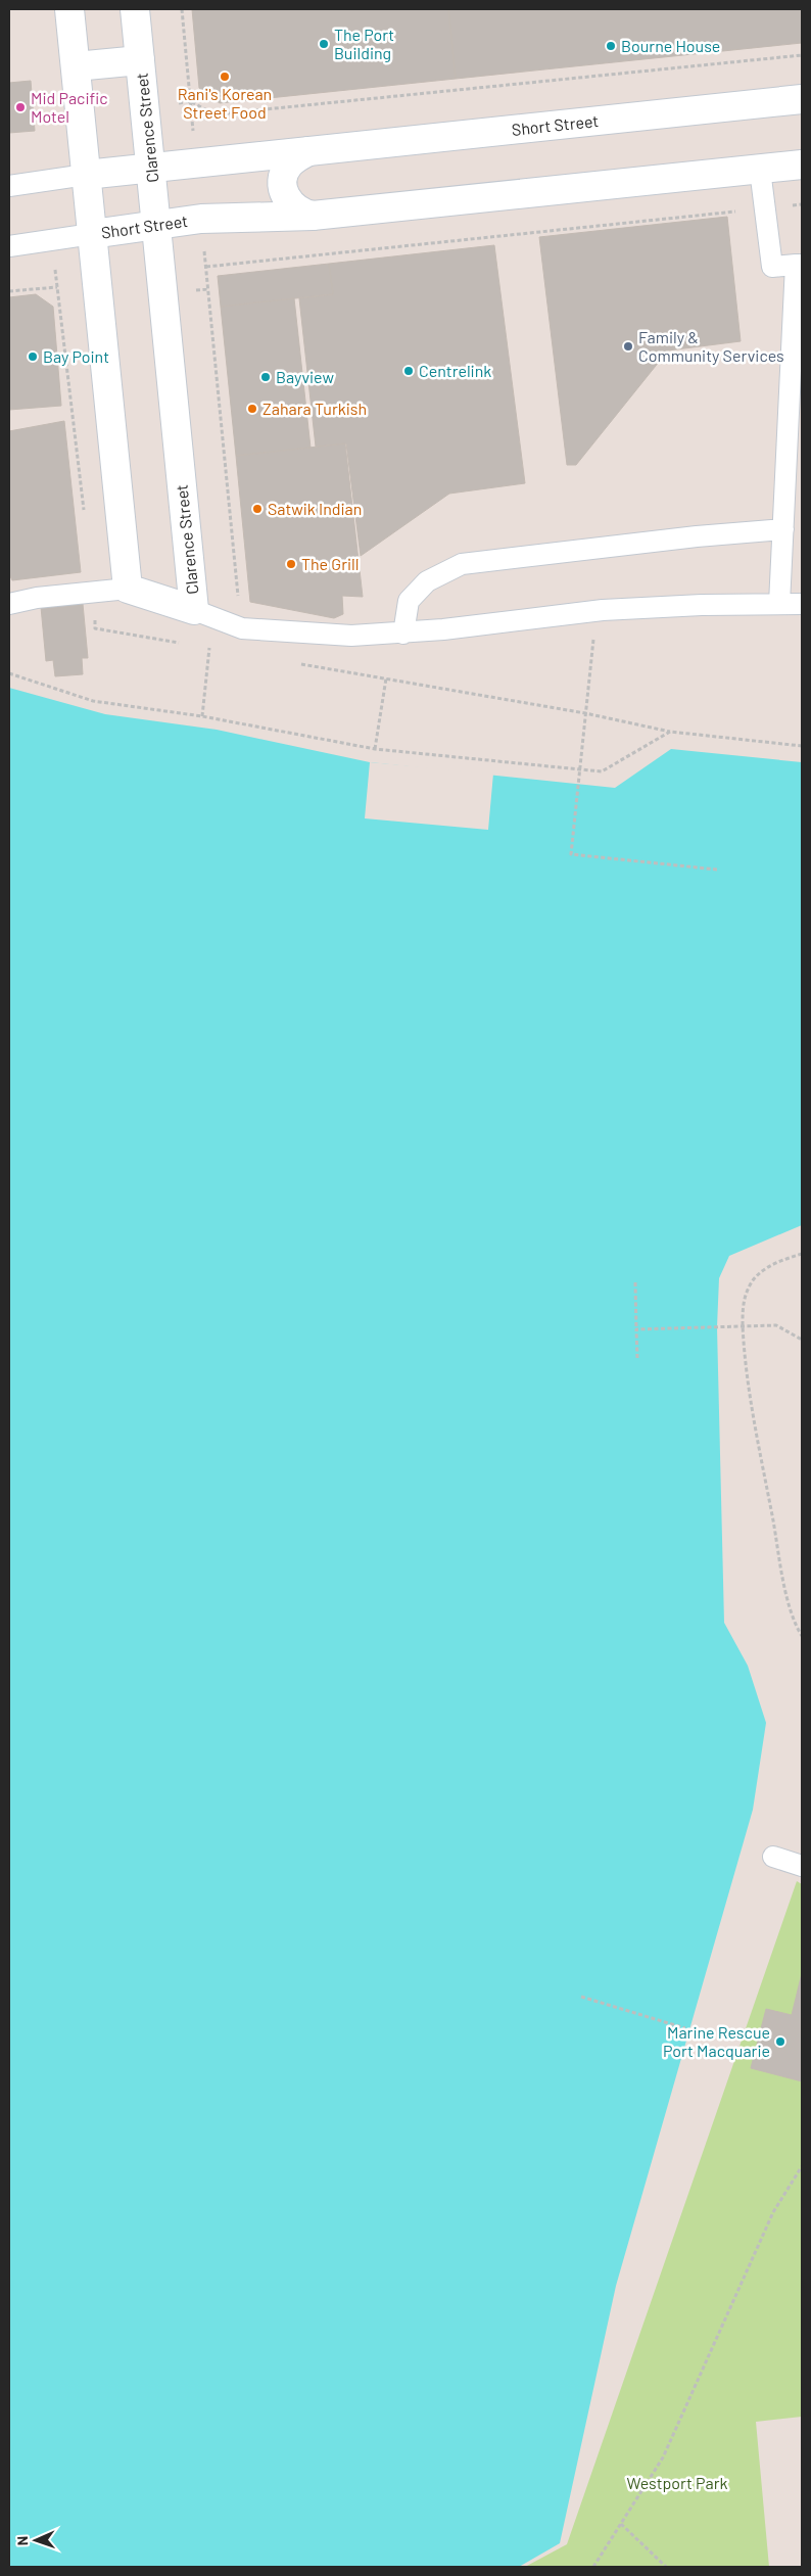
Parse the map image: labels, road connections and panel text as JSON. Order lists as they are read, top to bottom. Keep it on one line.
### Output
{"streets":{"street":["Short Street","Clarence Street"]},"crossings":[["Short Street","Clarence Street"]],"parks":["Westport Park"],"places":["The Port Building","Bourne House","Rani's Korean Street Food","Mid Pacific Motel","Family & Community Services","Bay Point","Centrelink","Bayview","Zahara Turkish","Satwik Indian","The Grill","Marine Rescue Port Macquarie"],"north":"left"}
